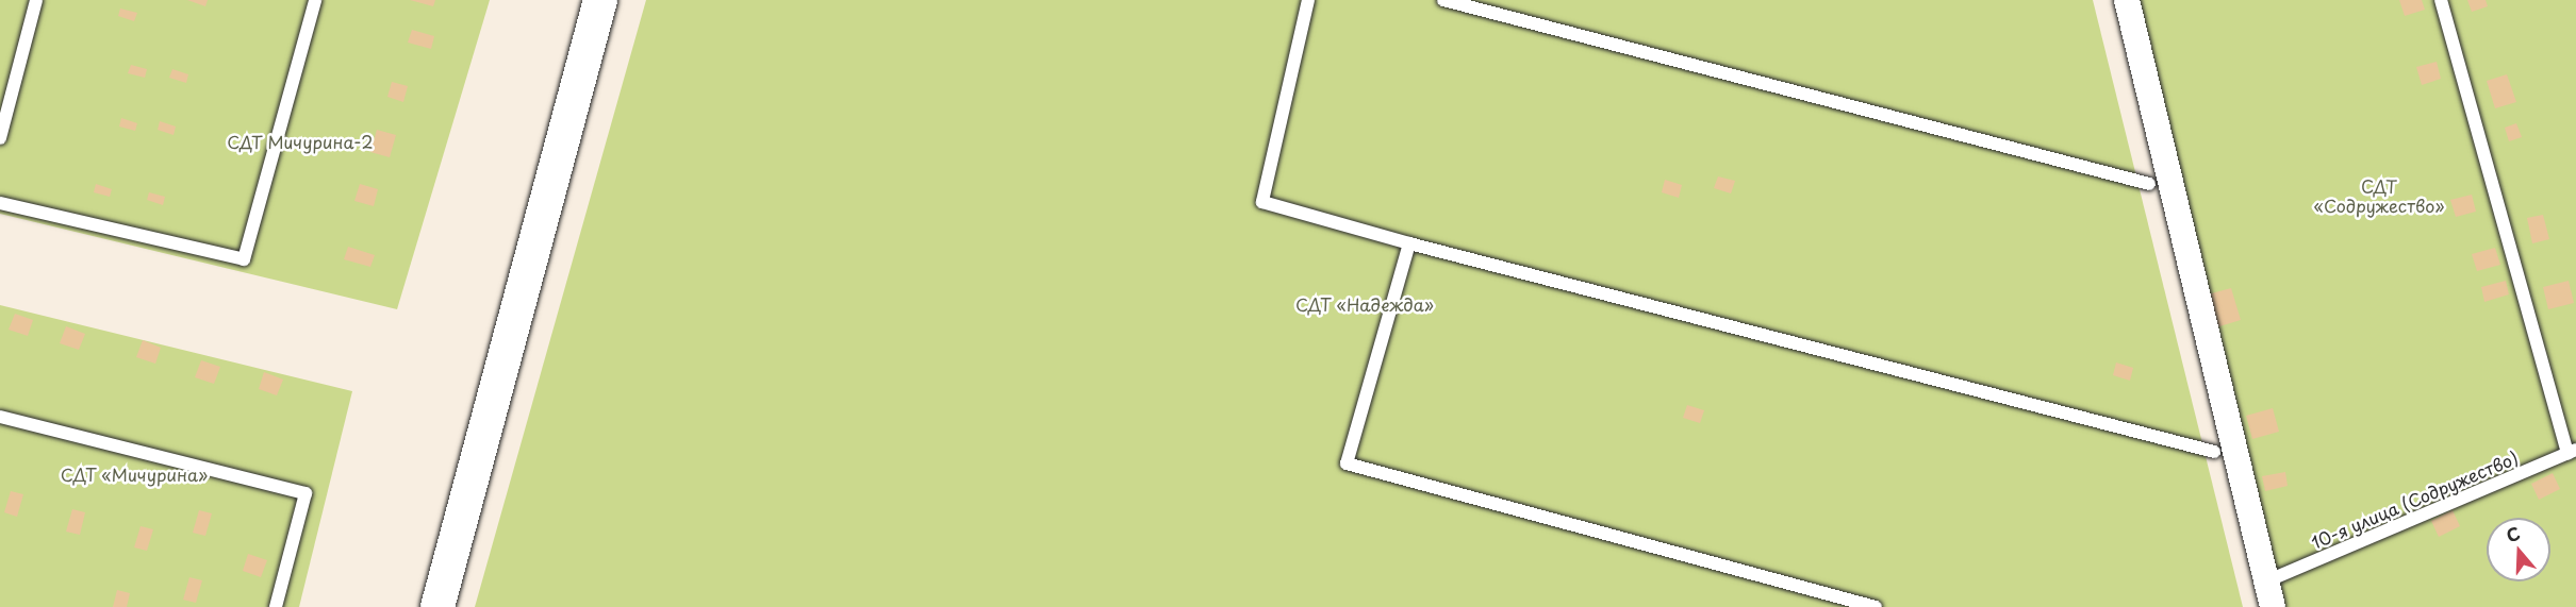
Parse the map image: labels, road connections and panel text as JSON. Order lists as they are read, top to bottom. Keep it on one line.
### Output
{"streets":{"lane":["10-я улица (Содружество)"]},"parks":["СДТ Мичурина-2","СДТ «Содружество»","СДТ «Надежда»","СДТ «Мичурина»"],"north":"top"}
